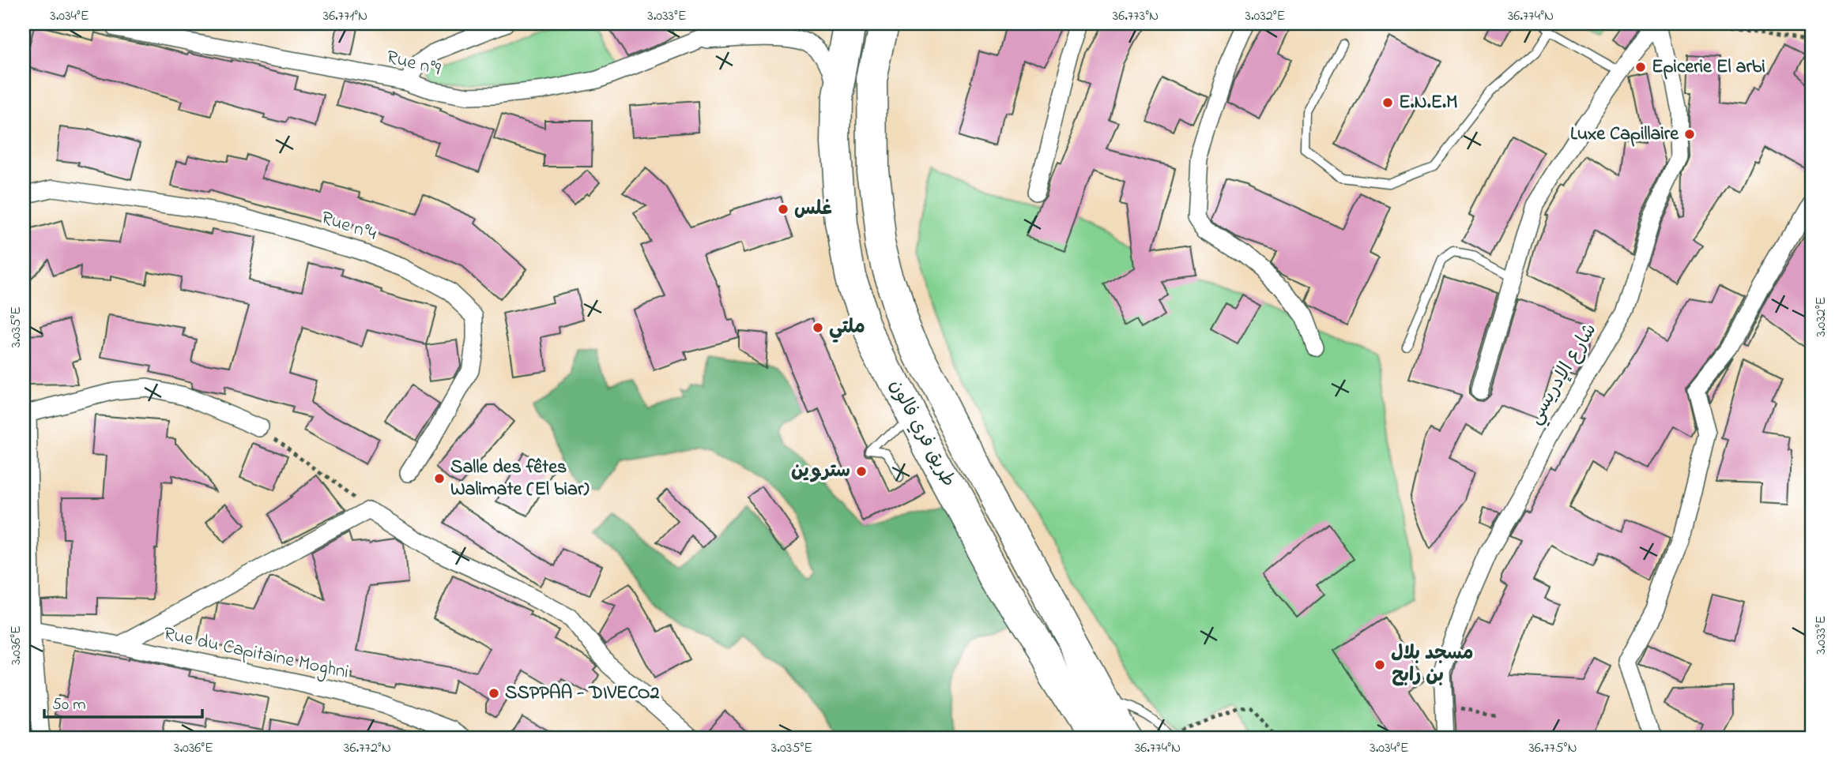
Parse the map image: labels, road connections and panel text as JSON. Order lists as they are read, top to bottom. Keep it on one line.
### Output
{"streets":{"highway":["طريق فري فالون"],"street":["Rue n°9","Rue n°4","شارع الإدريسي","Rue du Capitaine Moghni"]},"places":["Epicerie El arbi","E.N.E.M","Luxe Capillaire","غلس","ملتي","ستروين","Salle des fêtes Walimate (El biar)","مسجد بلال بن رابح","SSPPAA - DIVECO2"],"scale_bar":"50 m","coordinates":["3.034°E","36.771°N","3.033°E","36.773°N","3.032°E","36.774°N","3.035°E","3.036°E","36.772°N","36.775°N"]}
